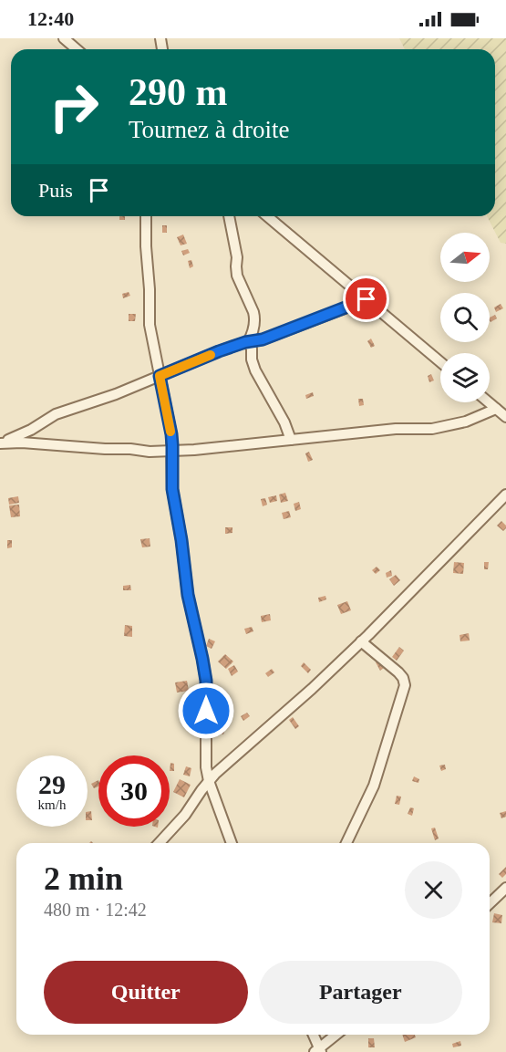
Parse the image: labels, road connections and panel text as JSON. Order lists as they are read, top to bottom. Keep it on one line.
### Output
{"north":"right","page":{"status":"12:40","turn":["290 m","Tournez à droite"],"then":"Puis","speed":"29 km/h","limit":"30","heading":["2 min","480 m · 12:42"],"buttons":["Quitter","Partager"]}}
